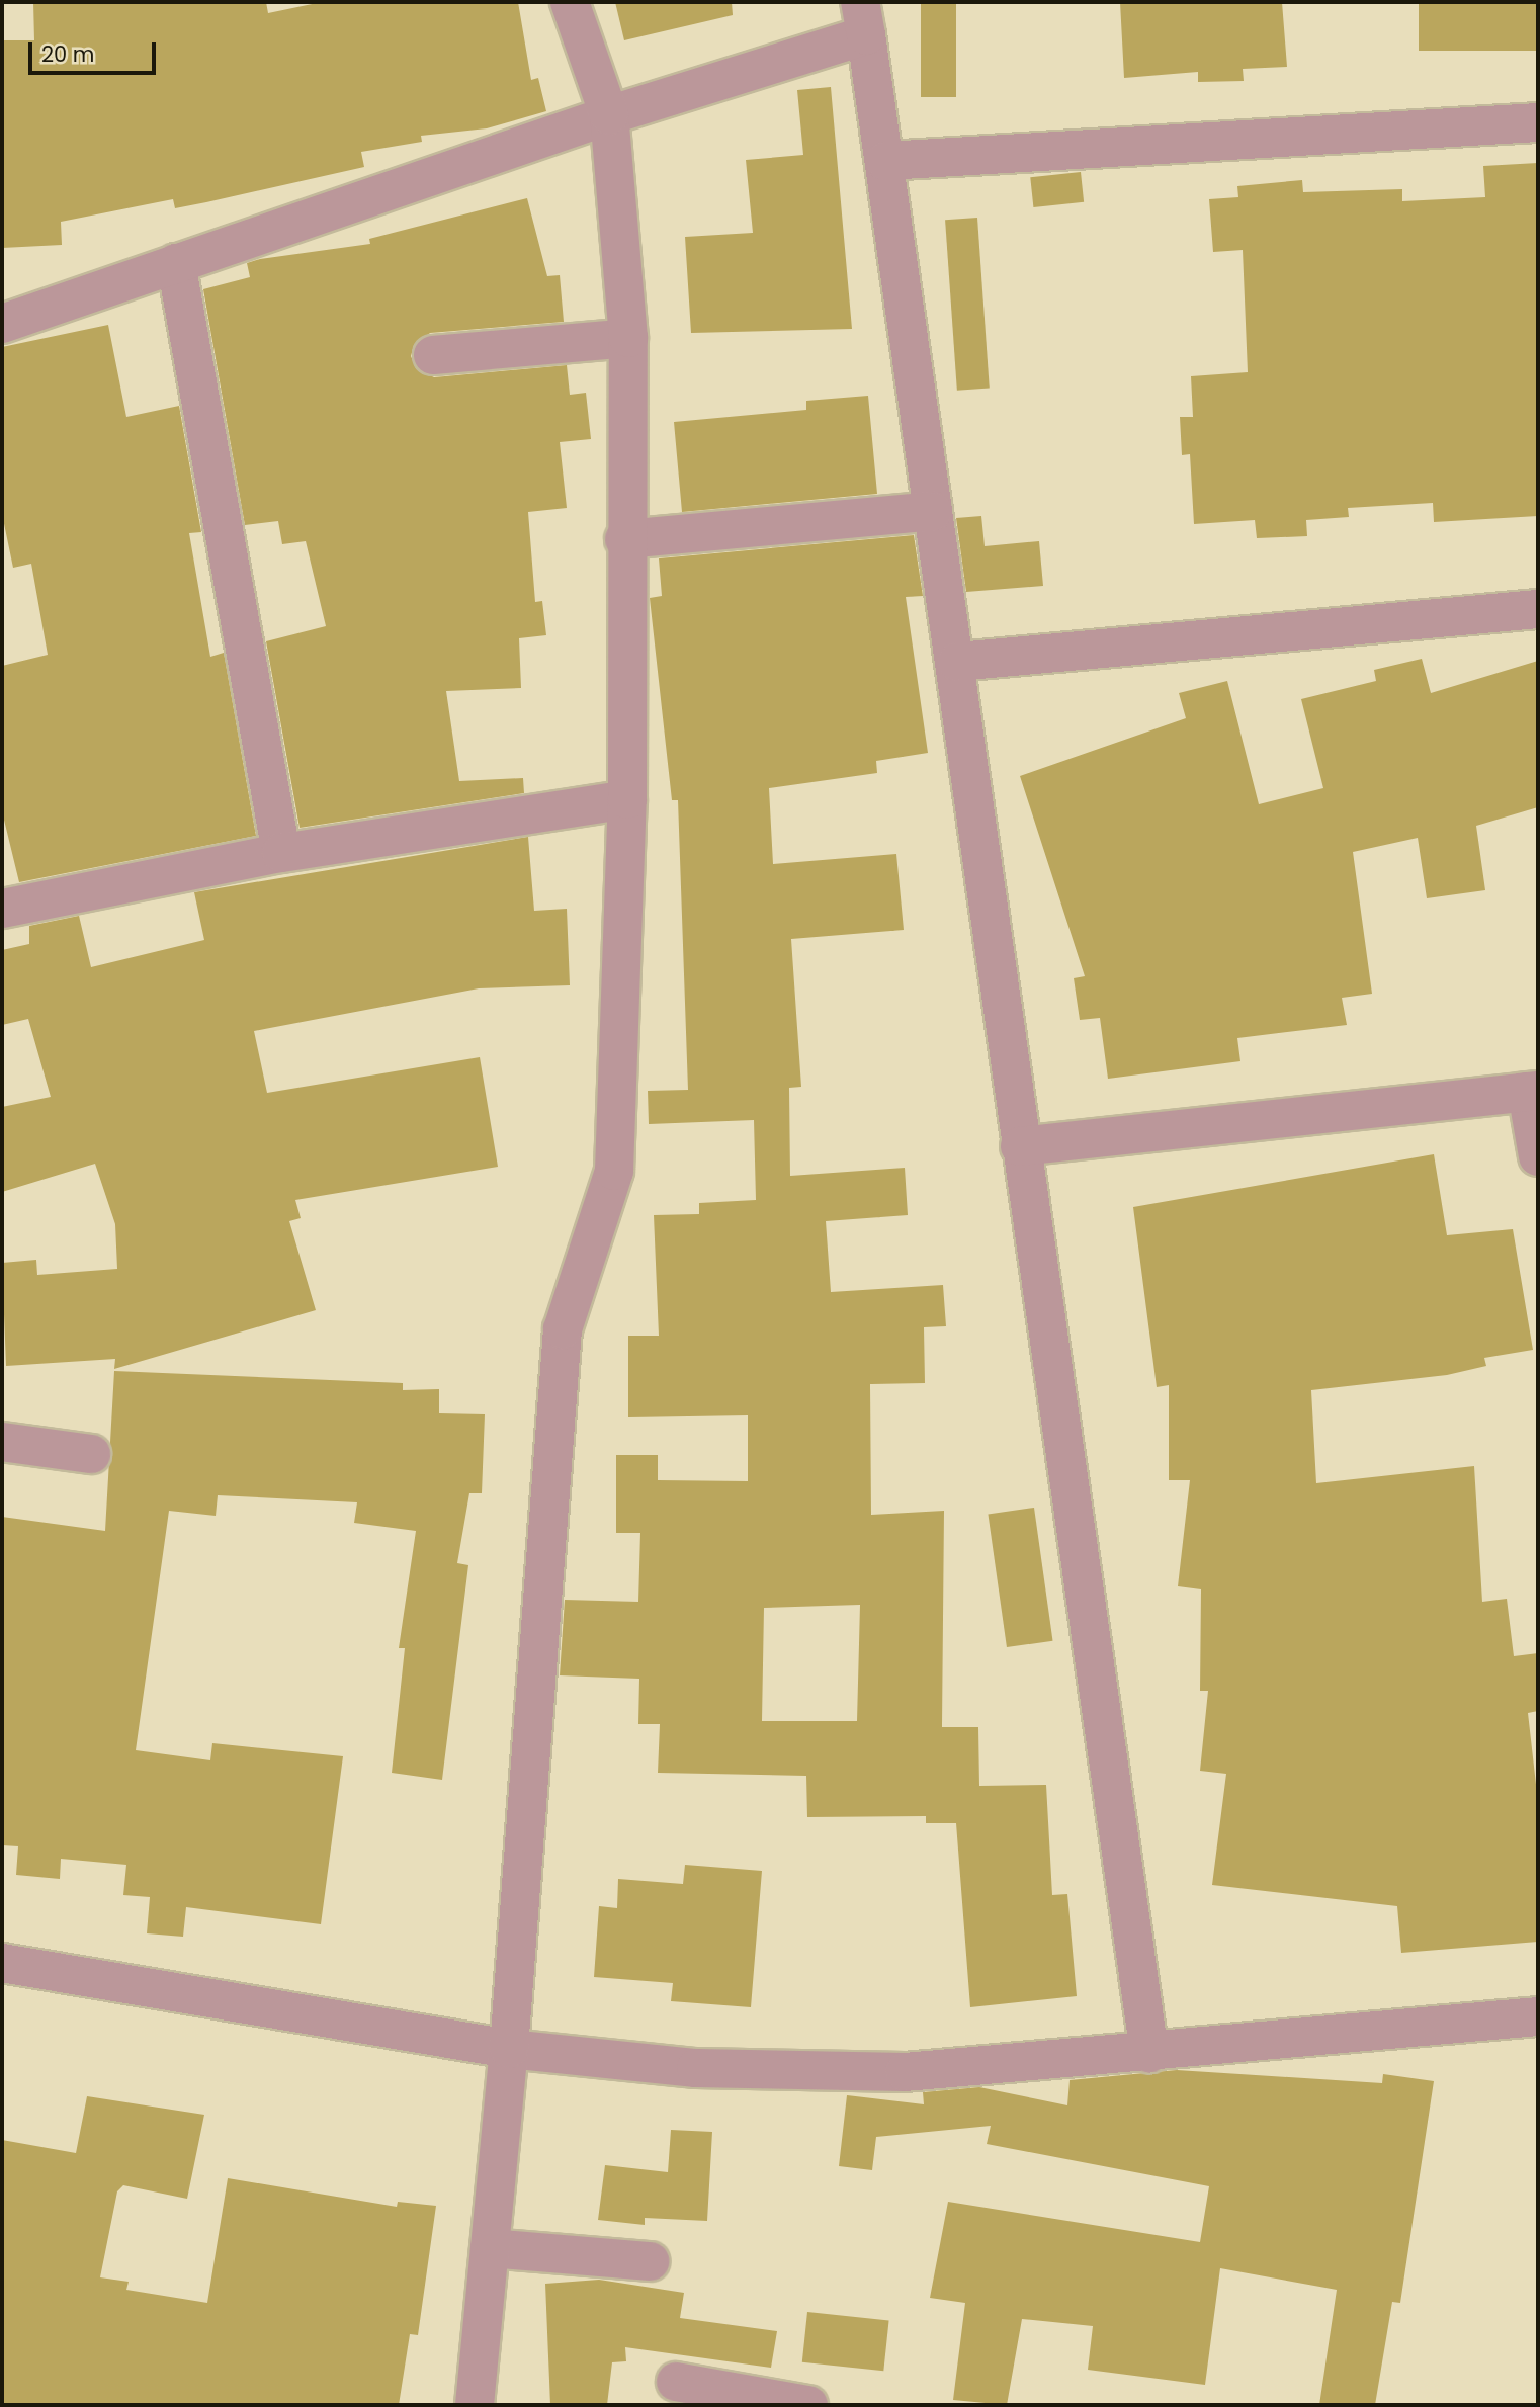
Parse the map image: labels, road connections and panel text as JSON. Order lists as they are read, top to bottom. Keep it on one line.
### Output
{"scale_bar":"20 m"}
